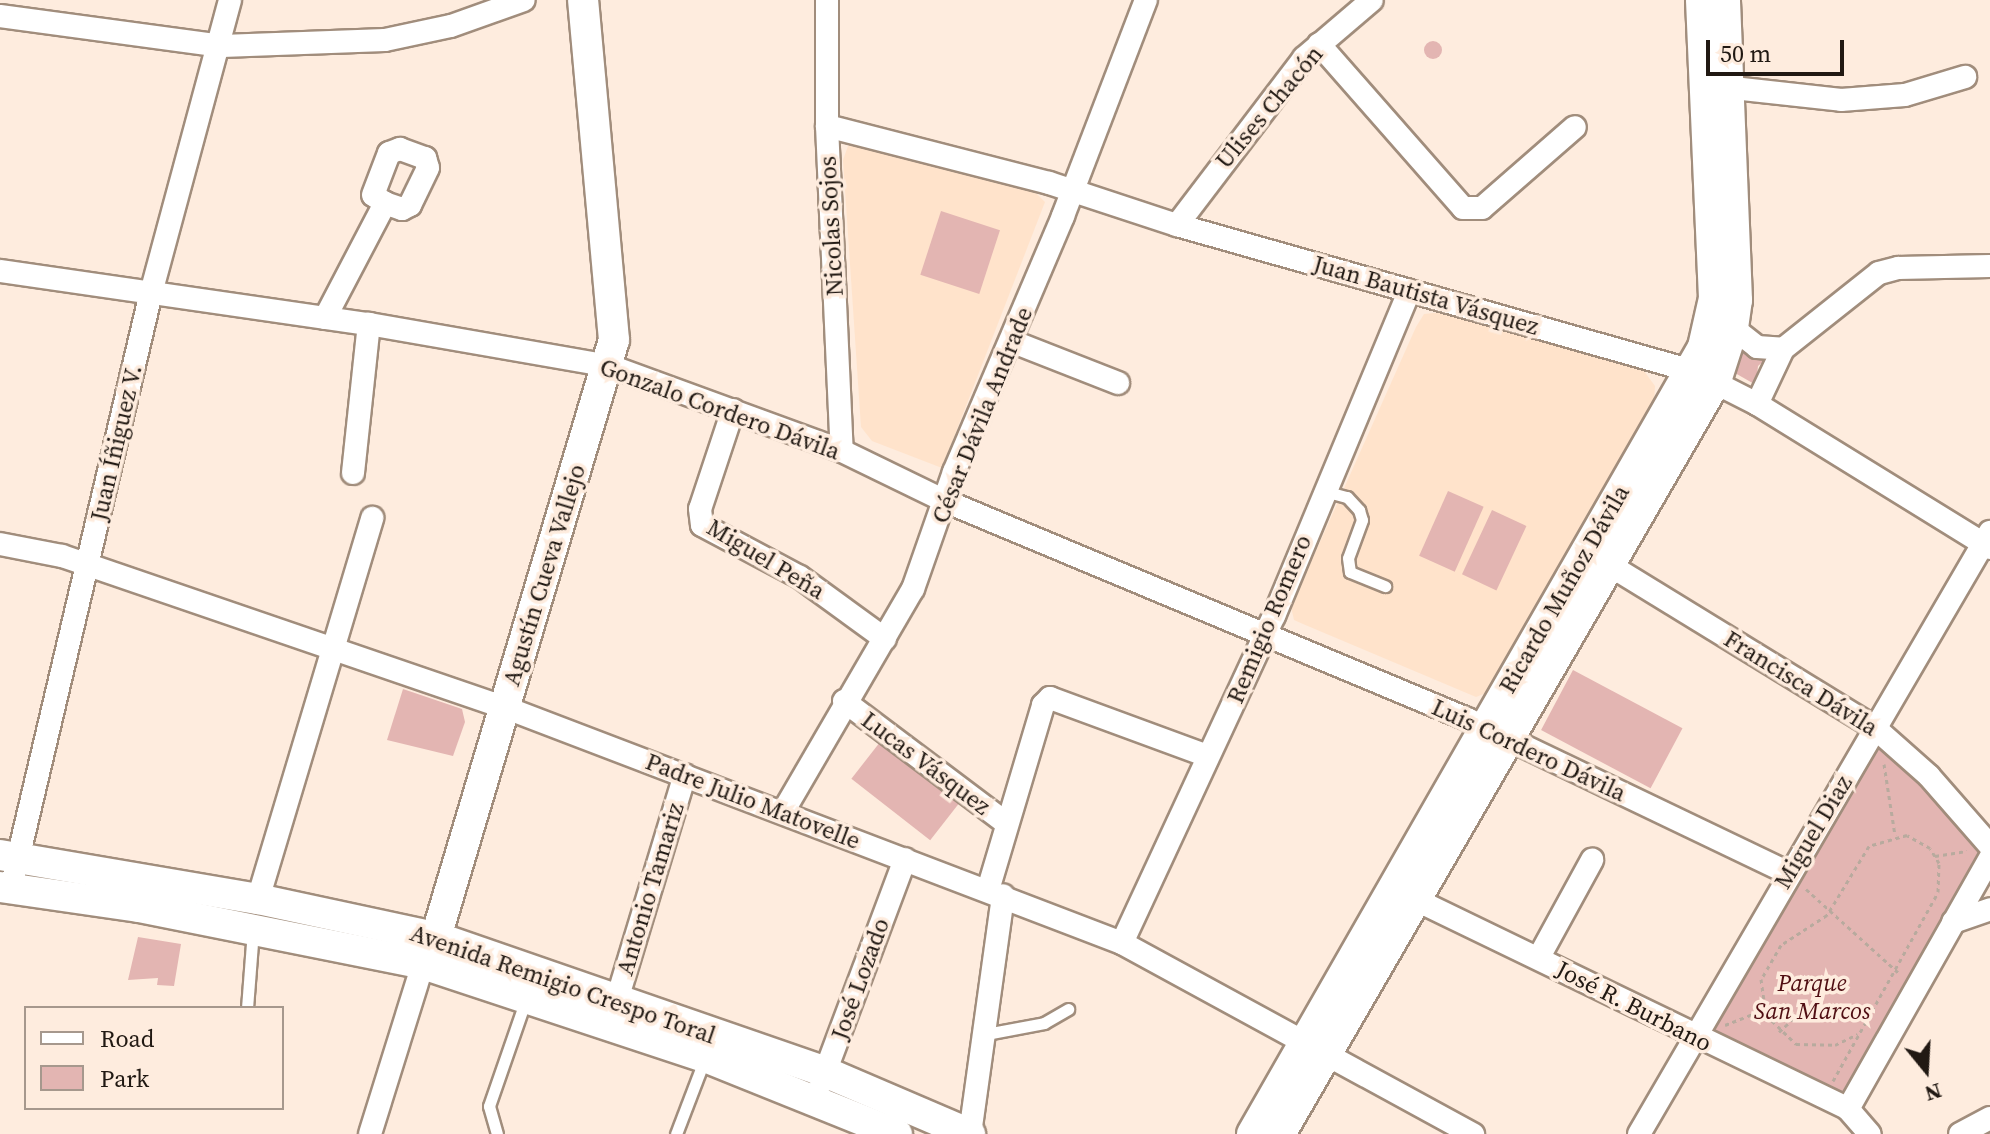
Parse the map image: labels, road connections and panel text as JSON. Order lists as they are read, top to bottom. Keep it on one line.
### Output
{"streets":{"main road":["Agustín Cueva Vallejo","Ricardo Muñoz Dávila","Avenida Remigio Crespo Toral"],"street":["Ulises Chacón","Nicolas Sojos","Juan Bautista Vásquez","Gonzalo Cordero Dávila","César Dávila Andrade","Juan Íñiguez V.","Miguel Peña","Remigio Romero","Francisca Dávila","Luis Cordero Dávila","Lucas Vásquez","Padre Julio Matovelle","Miguel Diaz","Antonio Tamariz","José Lozado","José R. Burbano"]},"crossings":[["Ulises Chacón","Juan Bautista Vásquez"],["Nicolas Sojos","Juan Bautista Vásquez"],["Nicolas Sojos","Gonzalo Cordero Dávila"],["Juan Bautista Vásquez","César Dávila Andrade"],["Juan Bautista Vásquez","Ricardo Muñoz Dávila"],["Juan Bautista Vásquez","Remigio Romero"],["Juan Bautista Vásquez","Miguel Diaz"],["Gonzalo Cordero Dávila","César Dávila Andrade"],["Gonzalo Cordero Dávila","Juan Íñiguez V."],["Gonzalo Cordero Dávila","Miguel Peña"],["Gonzalo Cordero Dávila","Agustín Cueva Vallejo"],["Gonzalo Cordero Dávila","Remigio Romero"],["Gonzalo Cordero Dávila","Luis Cordero Dávila"],["César Dávila Andrade","Miguel Peña"],["César Dávila Andrade","Lucas Vásquez"],["César Dávila Andrade","Padre Julio Matovelle"],["Juan Íñiguez V.","Padre Julio Matovelle"],["Juan Íñiguez V.","Avenida Remigio Crespo Toral"],["Agustín Cueva Vallejo","Padre Julio Matovelle"],["Agustín Cueva Vallejo","Avenida Remigio Crespo Toral"],["Ricardo Muñoz Dávila","Francisca Dávila"],["Ricardo Muñoz Dávila","Luis Cordero Dávila"],["Ricardo Muñoz Dávila","Padre Julio Matovelle"],["Ricardo Muñoz Dávila","José R. Burbano"],["Remigio Romero","Luis Cordero Dávila"],["Remigio Romero","Padre Julio Matovelle"],["Francisca Dávila","Miguel Diaz"],["Luis Cordero Dávila","Miguel Diaz"],["Padre Julio Matovelle","Antonio Tamariz"],["Padre Julio Matovelle","José Lozado"],["Miguel Diaz","José R. Burbano"],["Antonio Tamariz","Avenida Remigio Crespo Toral"],["José Lozado","Avenida Remigio Crespo Toral"]],"parks":["Parque San Marcos"],"legend":["Road","Park"],"scale_bar":"50 m","north":"bottom"}
